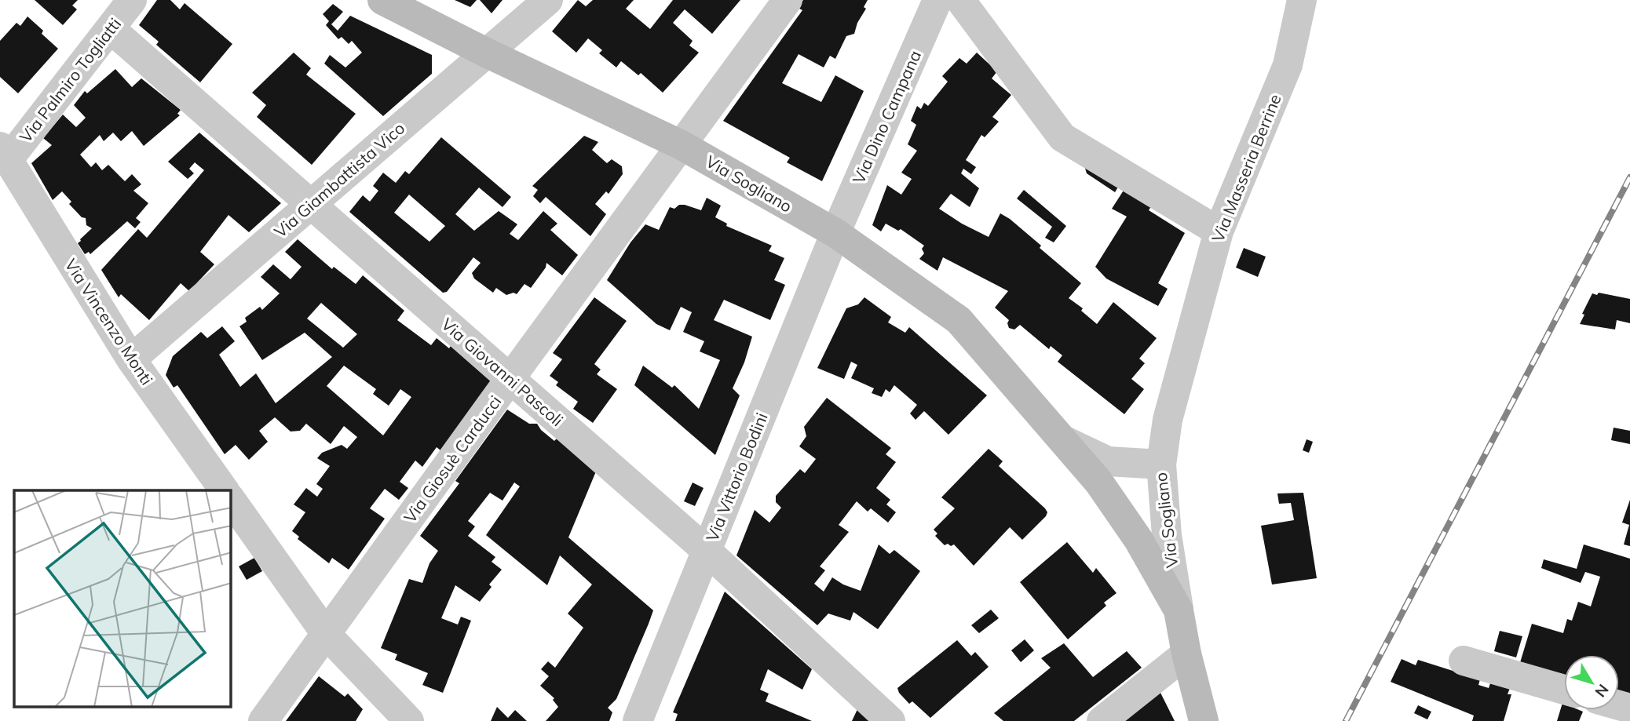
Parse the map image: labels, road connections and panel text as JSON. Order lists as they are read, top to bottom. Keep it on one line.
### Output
{"streets":{"street":["Via Palmiro Togliatti","Via Dino Campana","Via Masseria Berrine","Via Giambattista Vico","Via Sogliano","Via Vincenzo Monti","Via Giovanni Pascoli","Via Giosuè Carducci","Via Vittorio Bodini"]},"crossings":[["Via Palmiro Togliatti","Via Vincenzo Monti"],["Via Palmiro Togliatti","Via Giovanni Pascoli"],["Via Dino Campana","Via Sogliano"],["Via Dino Campana","Via Vittorio Bodini"],["Via Masseria Berrine","Via Sogliano"],["Via Giambattista Vico","Via Sogliano"],["Via Giambattista Vico","Via Vincenzo Monti"],["Via Giambattista Vico","Via Giovanni Pascoli"],["Via Sogliano","Via Giosuè Carducci"],["Via Sogliano","Via Vittorio Bodini"],["Via Giovanni Pascoli","Via Giosuè Carducci"],["Via Giovanni Pascoli","Via Vittorio Bodini"]],"north":"bottom right"}
